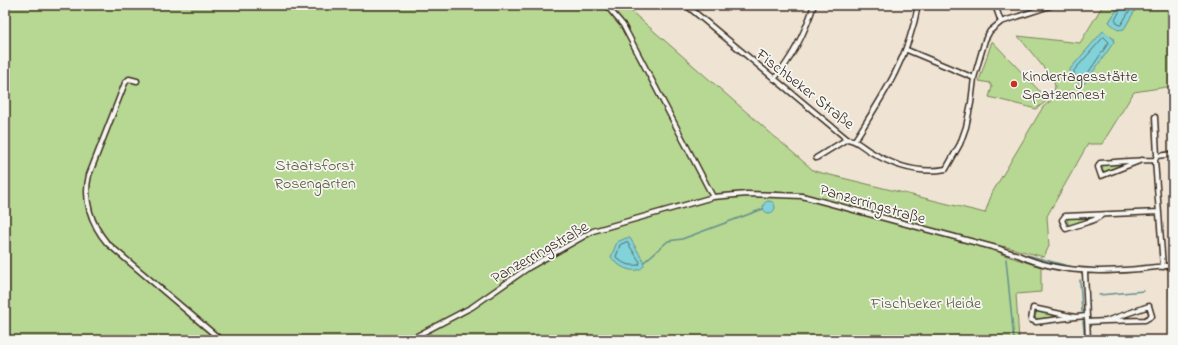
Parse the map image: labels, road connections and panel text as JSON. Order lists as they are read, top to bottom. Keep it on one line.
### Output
{"streets":{"street":["Fischbeker Straße","Panzerringstraße"]},"parks":["Staatsforst Rosengarten","Fischbeker Heide"],"places":["Kindertagesstätte Spatzennest"]}
